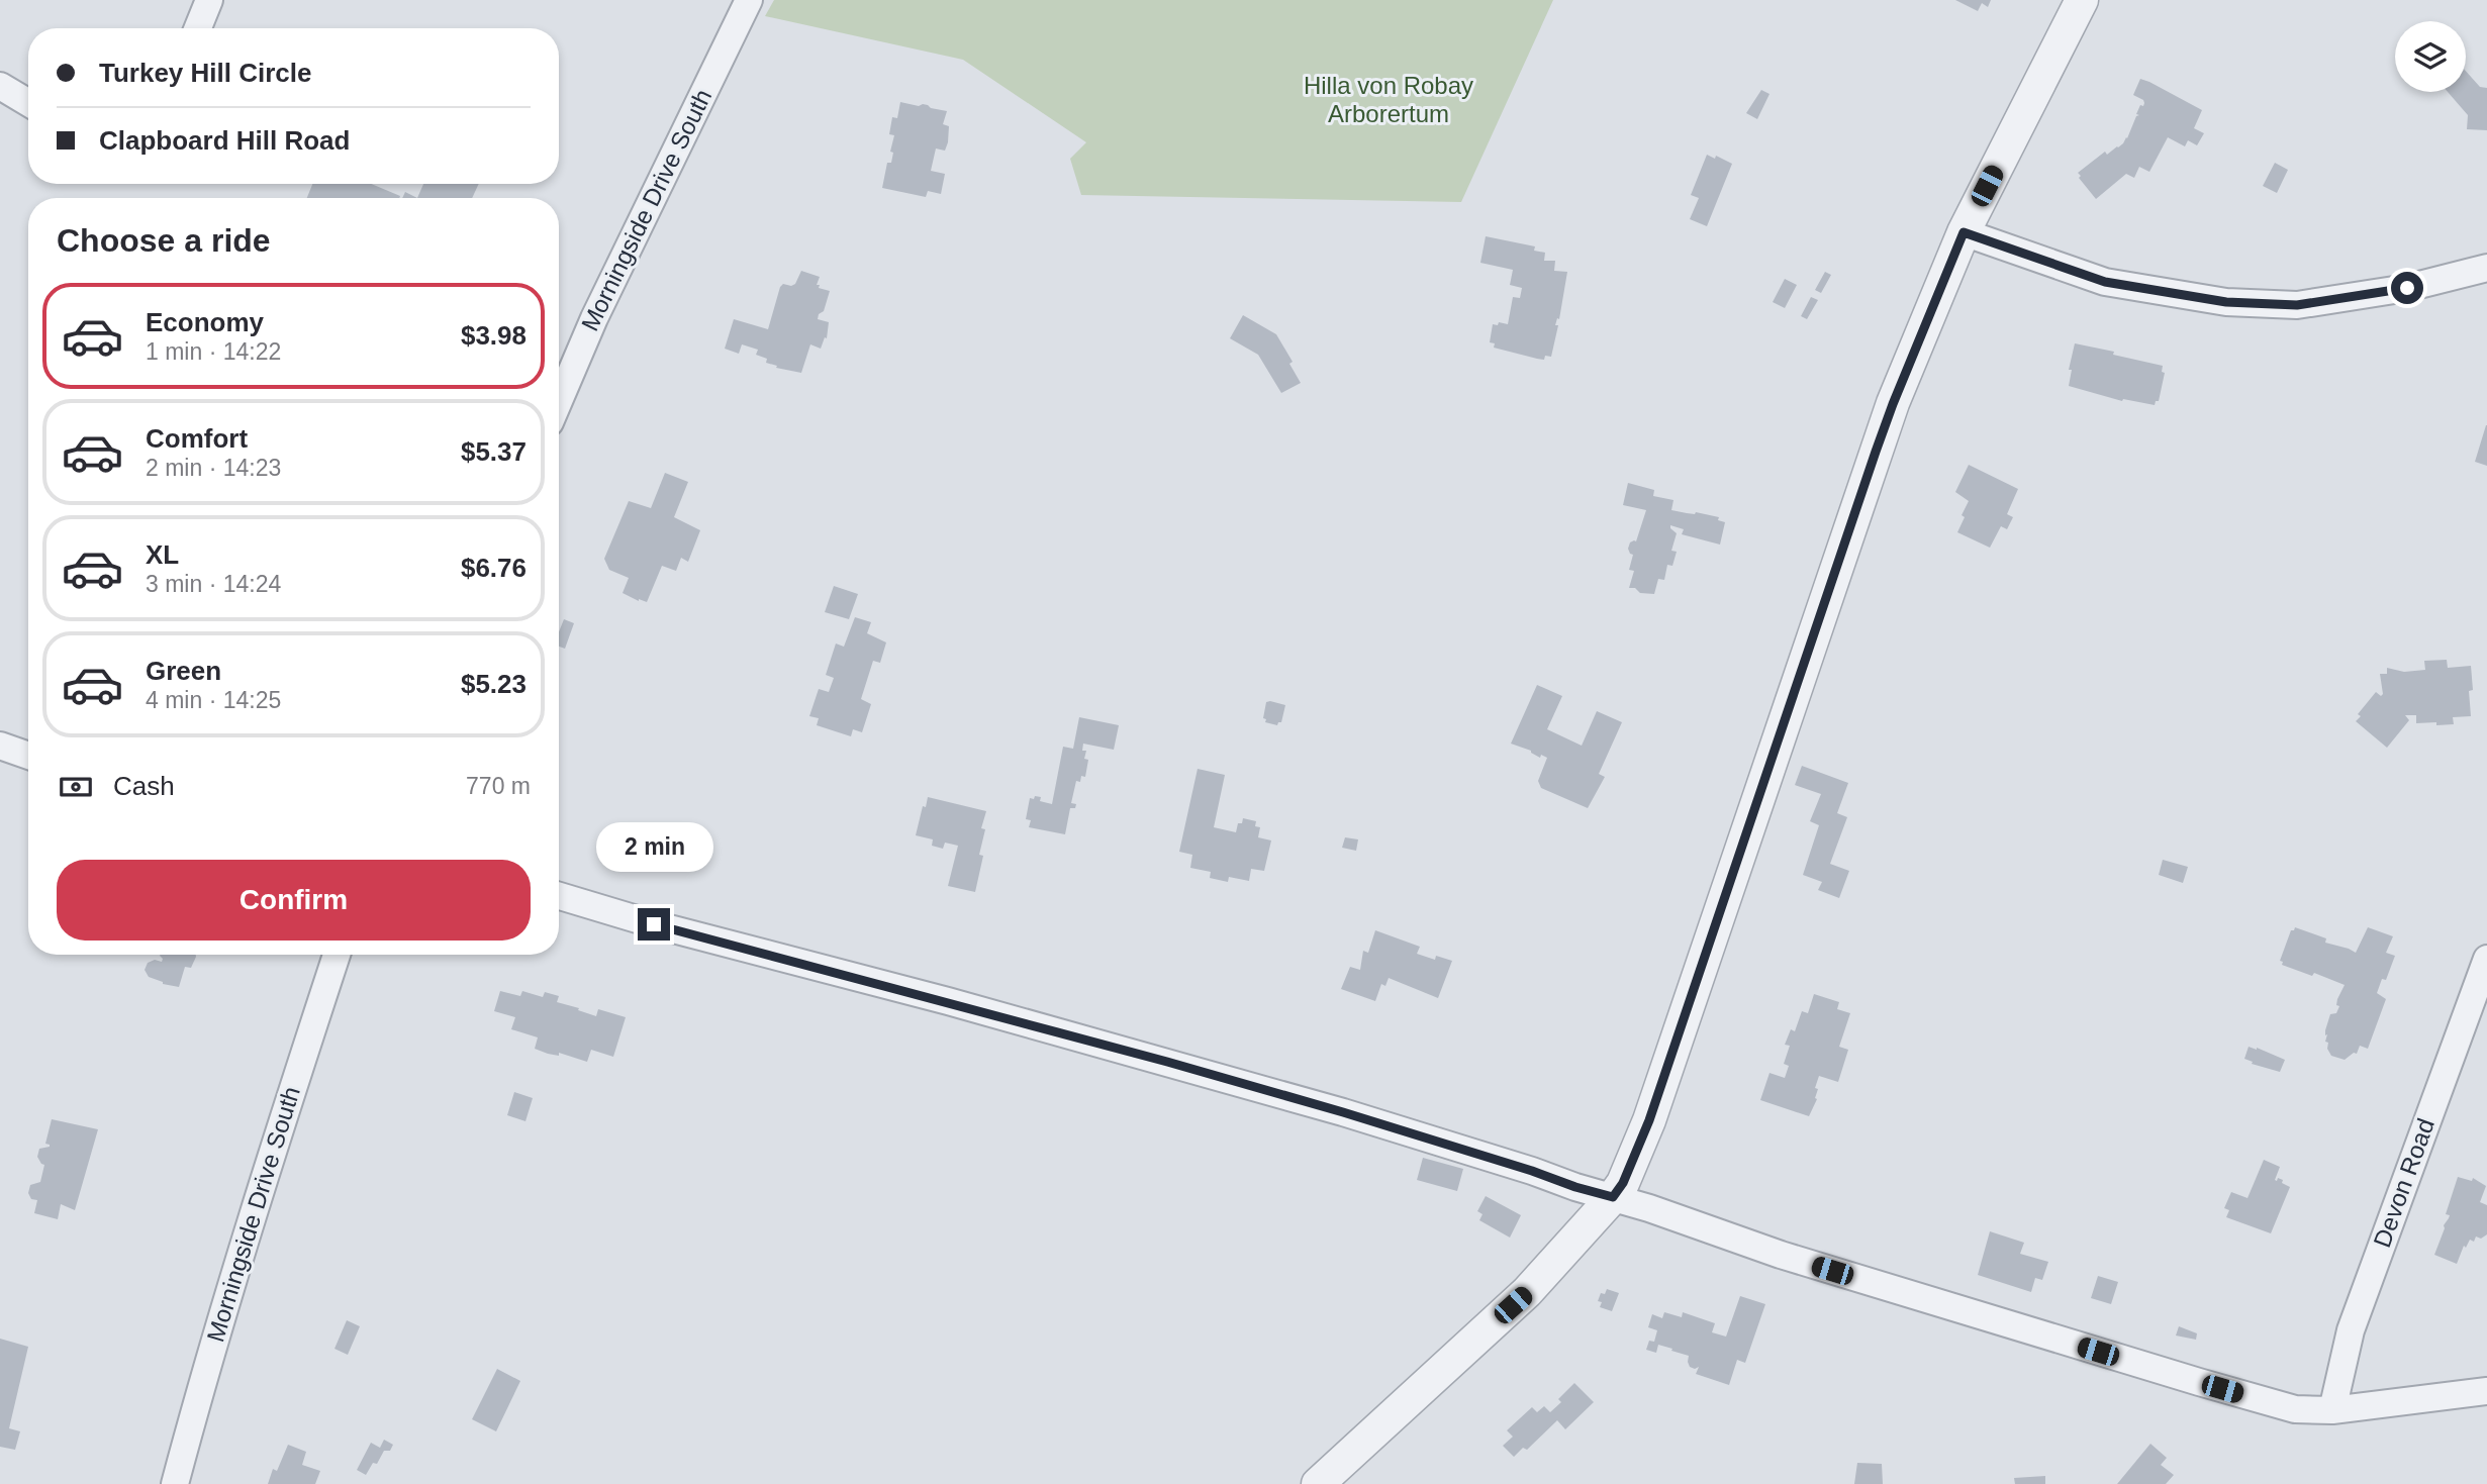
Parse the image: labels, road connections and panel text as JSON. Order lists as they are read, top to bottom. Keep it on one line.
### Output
{"streets":{"street":["Morningside Drive South","Devon Road"]},"parks":["Hilla von Robay Arborertum"],"page":{"banner":["Turkey Hill Circle","Clapboard Hill Road"],"heading":"Choose a ride","list":[{"name":"Economy","note":"1 min · 14:22","value":"$3.98"},{"name":"Comfort","note":"2 min · 14:23","value":"$5.37"},{"name":"XL","note":"3 min · 14:24","value":"$6.76"},{"name":"Green","note":"4 min · 14:25","value":"$5.23"}],"pay":["Cash","770 m"],"bubble":"2 min","buttons":"Confirm"}}
